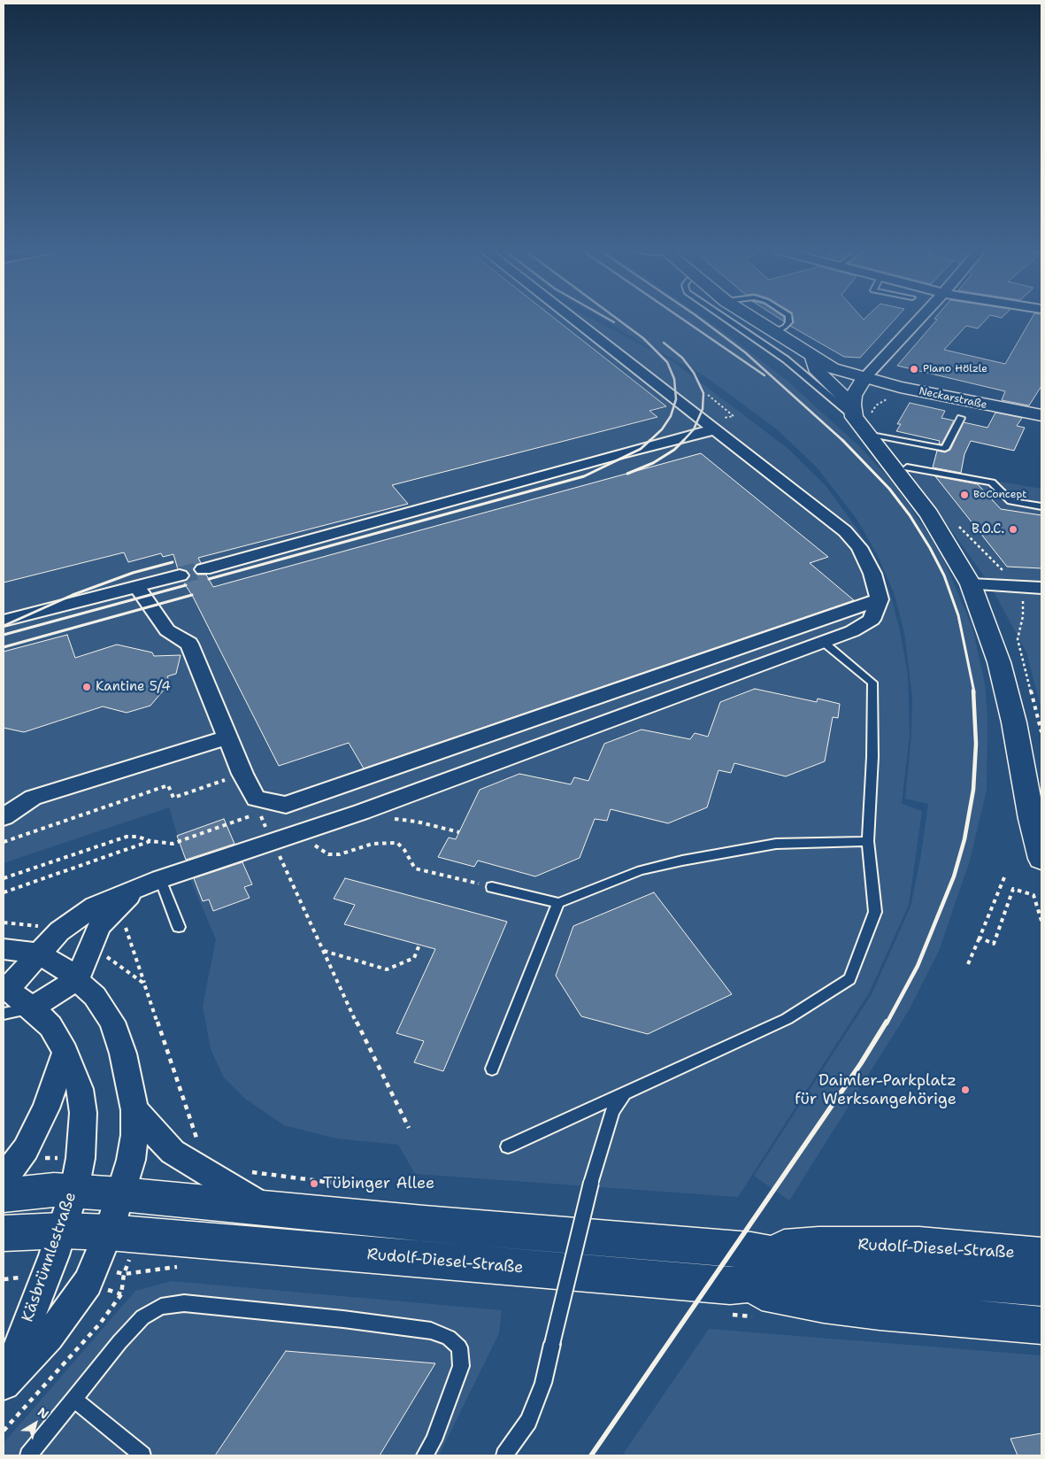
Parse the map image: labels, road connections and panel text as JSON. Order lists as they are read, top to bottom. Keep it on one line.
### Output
{"streets":{"main road":["Neckarstraße","Rudolf-Diesel-Straße"],"street":["Käsbrünnlestraße"]},"crossings":[["Rudolf-Diesel-Straße","Käsbrünnlestraße"]],"places":["Piano Hölzle","BoConcept","B.O.C.","Kantine 5/4","Daimler-Parkplatz für Werksangehörige","Tübinger Allee"],"north":"top right"}
